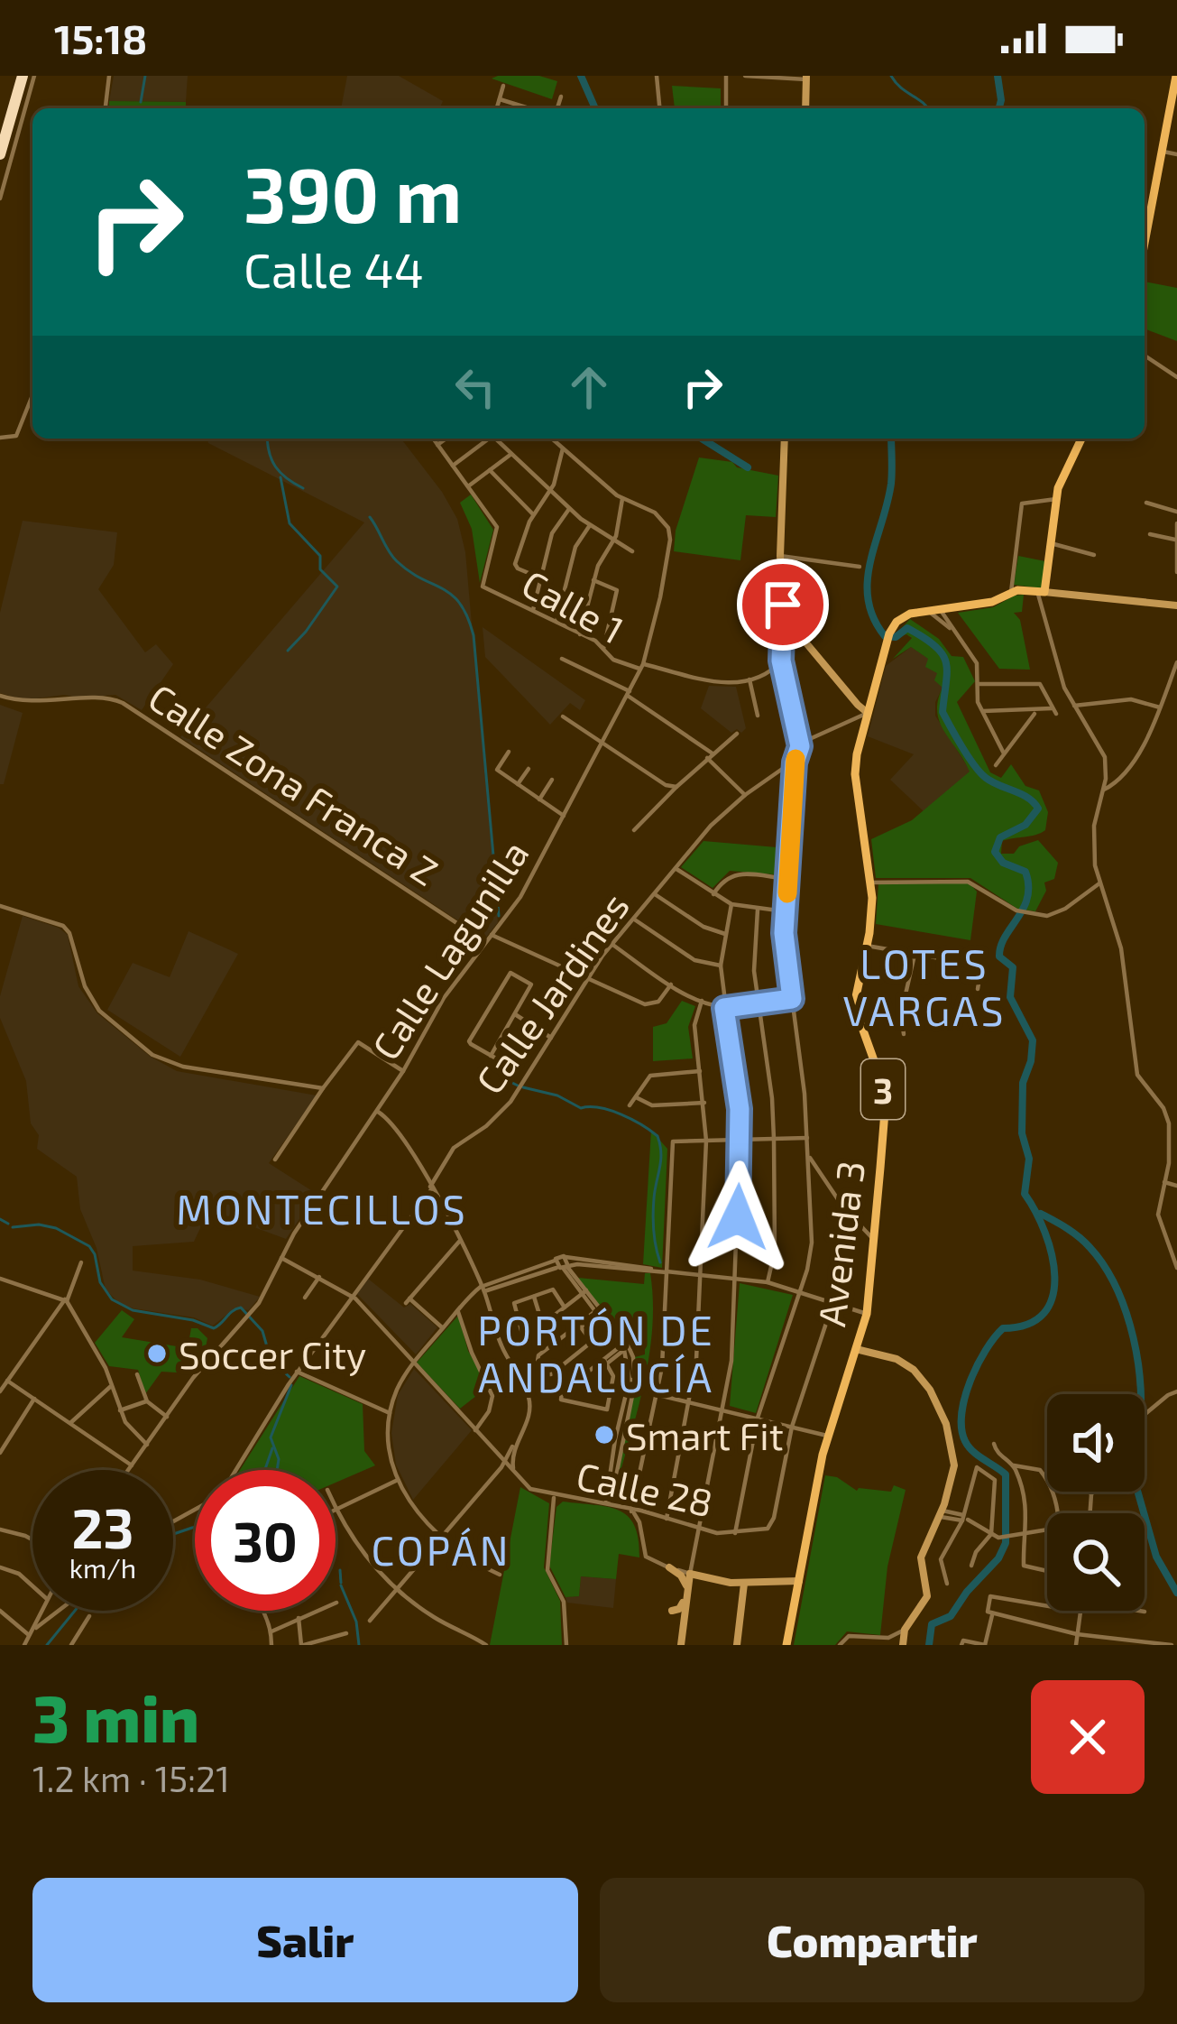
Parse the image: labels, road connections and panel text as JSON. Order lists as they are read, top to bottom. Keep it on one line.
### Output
{"streets":{"main road":["3","Avenida 3"],"street":["Calle 1","Calle Zona Franca Z","Calle Lagunilla","Calle Jardines","Calle 28"]},"crossings":[["Calle 1","Calle Lagunilla"],["Calle Zona Franca Z","Calle Lagunilla"],["Calle Lagunilla","Calle 28"],["Calle Jardines","Calle 28"]],"districts":["LOTES VARGAS","MONTECILLOS","PORTÓN DE ANDALUCÍA","COPÁN"],"places":["Soccer City","Smart Fit"],"page":{"status":"15:18","turn":["390 m","Calle 44"],"speed":"23 km/h","limit":"30","heading":["3 min","1.2 km · 15:21"],"buttons":["Salir","Compartir"]}}
